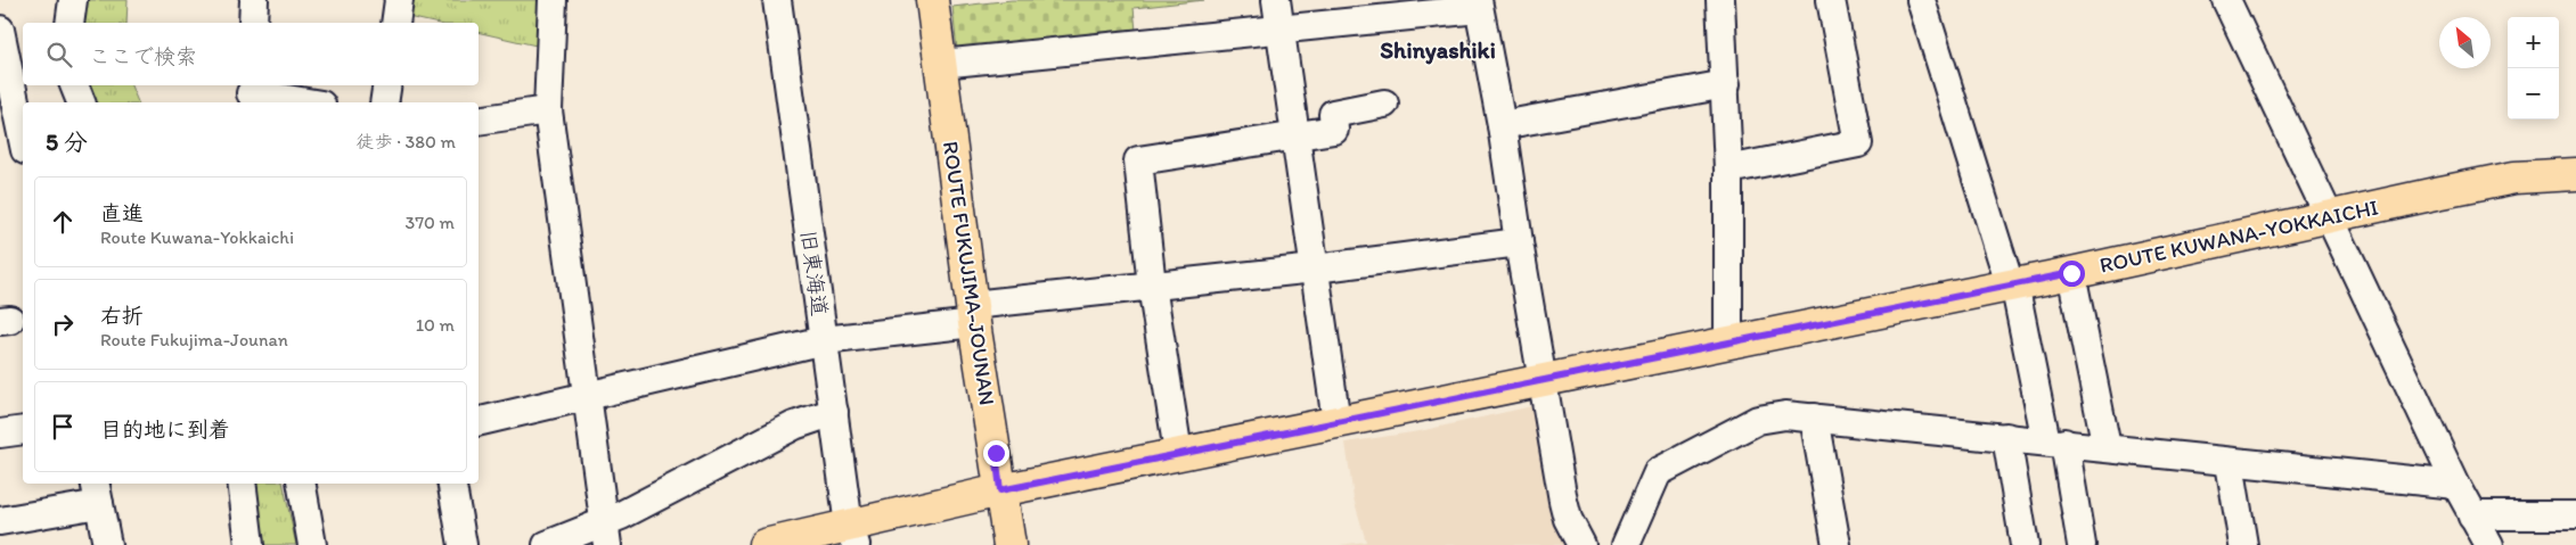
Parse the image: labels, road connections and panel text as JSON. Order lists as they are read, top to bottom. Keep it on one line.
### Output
{"streets":{"main road":["ROUTE KUWANA-YOKKAICHI","ROUTE FUKUJIMA-JOUNAN"],"street":["旧東海道"]},"crossings":[["ROUTE KUWANA-YOKKAICHI","旧東海道"],["ROUTE KUWANA-YOKKAICHI","ROUTE FUKUJIMA-JOUNAN"]],"districts":["Shinyashiki"],"north":"top left","page":{"map_buttons":["+","−"],"search":"ここで検索","heading":["5 分","徒歩 · 380 m"],"list":[["直進","Route Kuwana-Yokkaichi","370 m"],["右折","Route Fukujima-Jounan","10 m"],"目的地に到着"]}}
